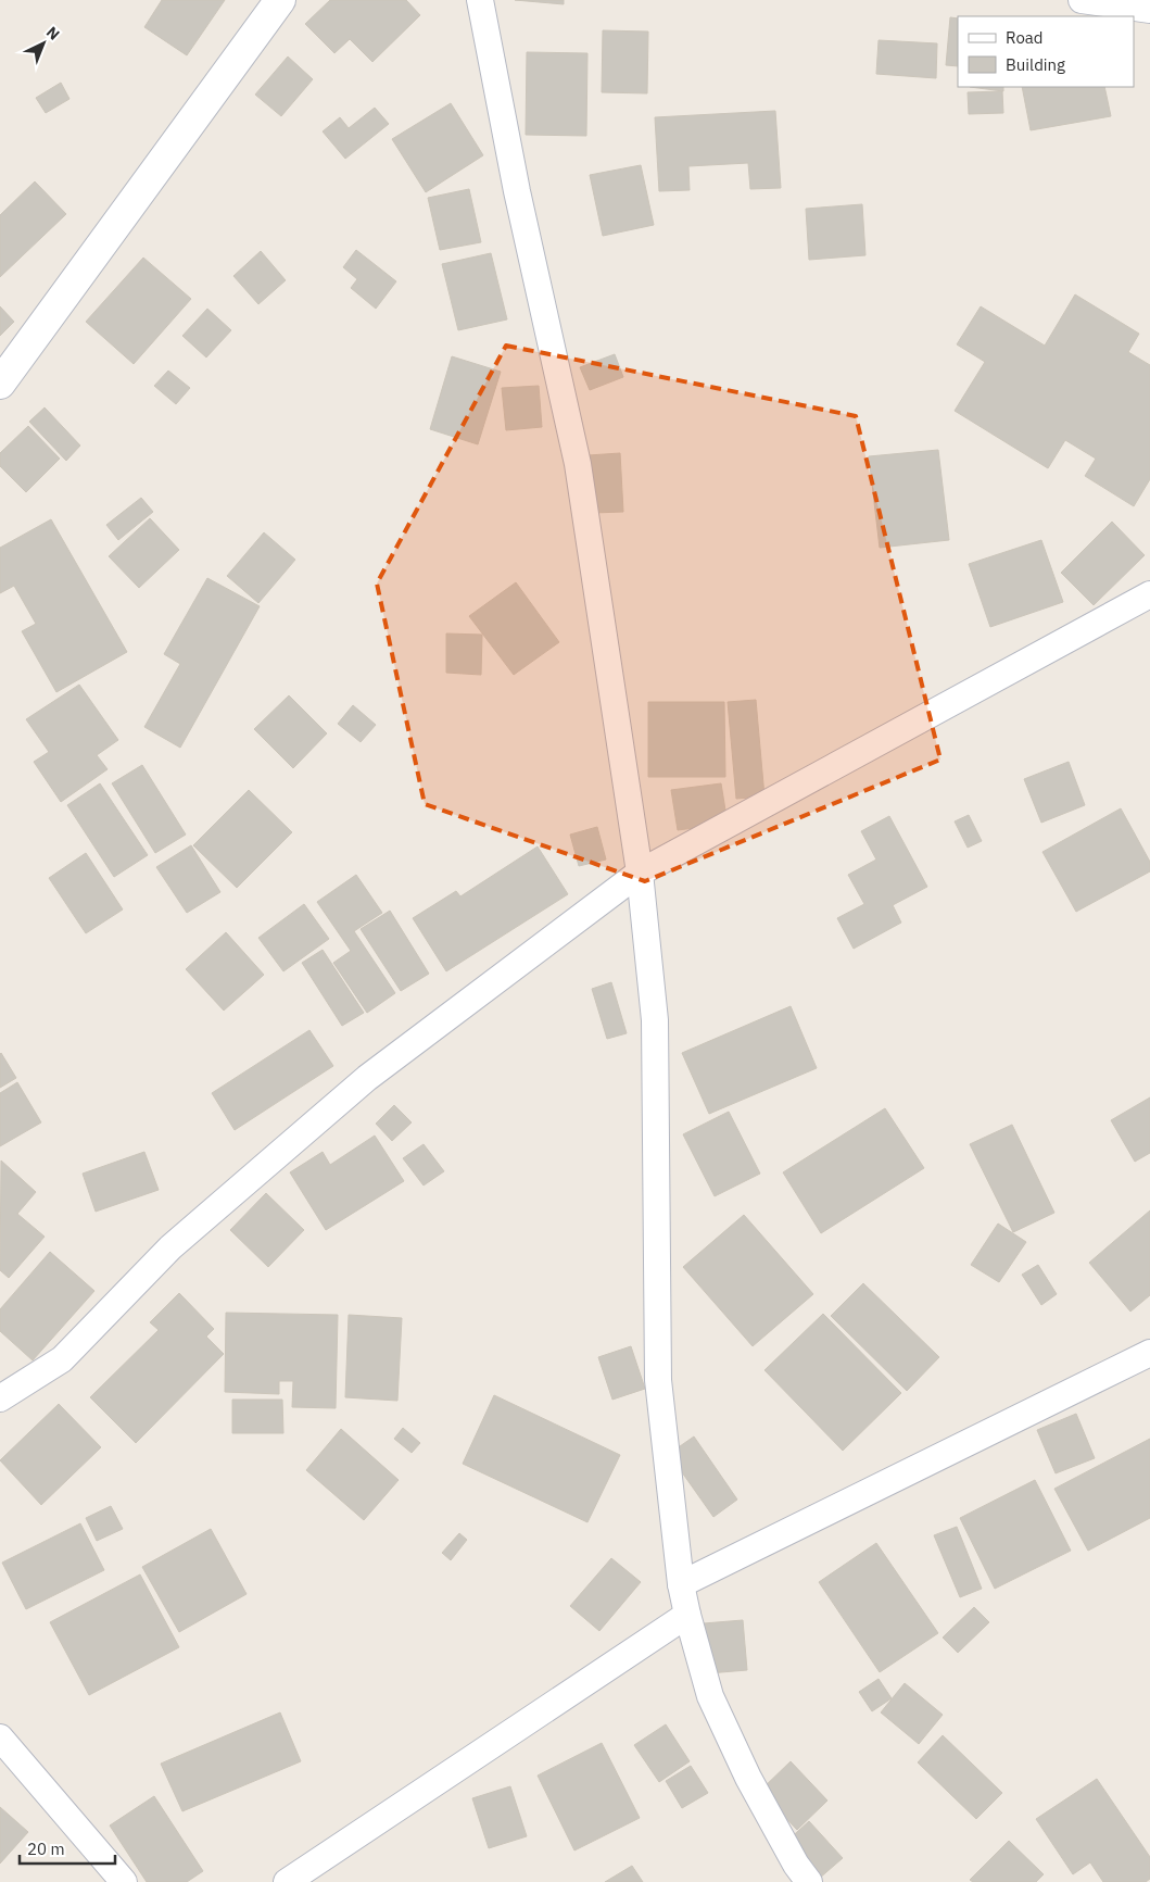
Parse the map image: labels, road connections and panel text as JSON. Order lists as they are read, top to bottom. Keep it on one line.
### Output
{"legend":["Road","Building"],"scale_bar":"20 m","north":"top right"}
